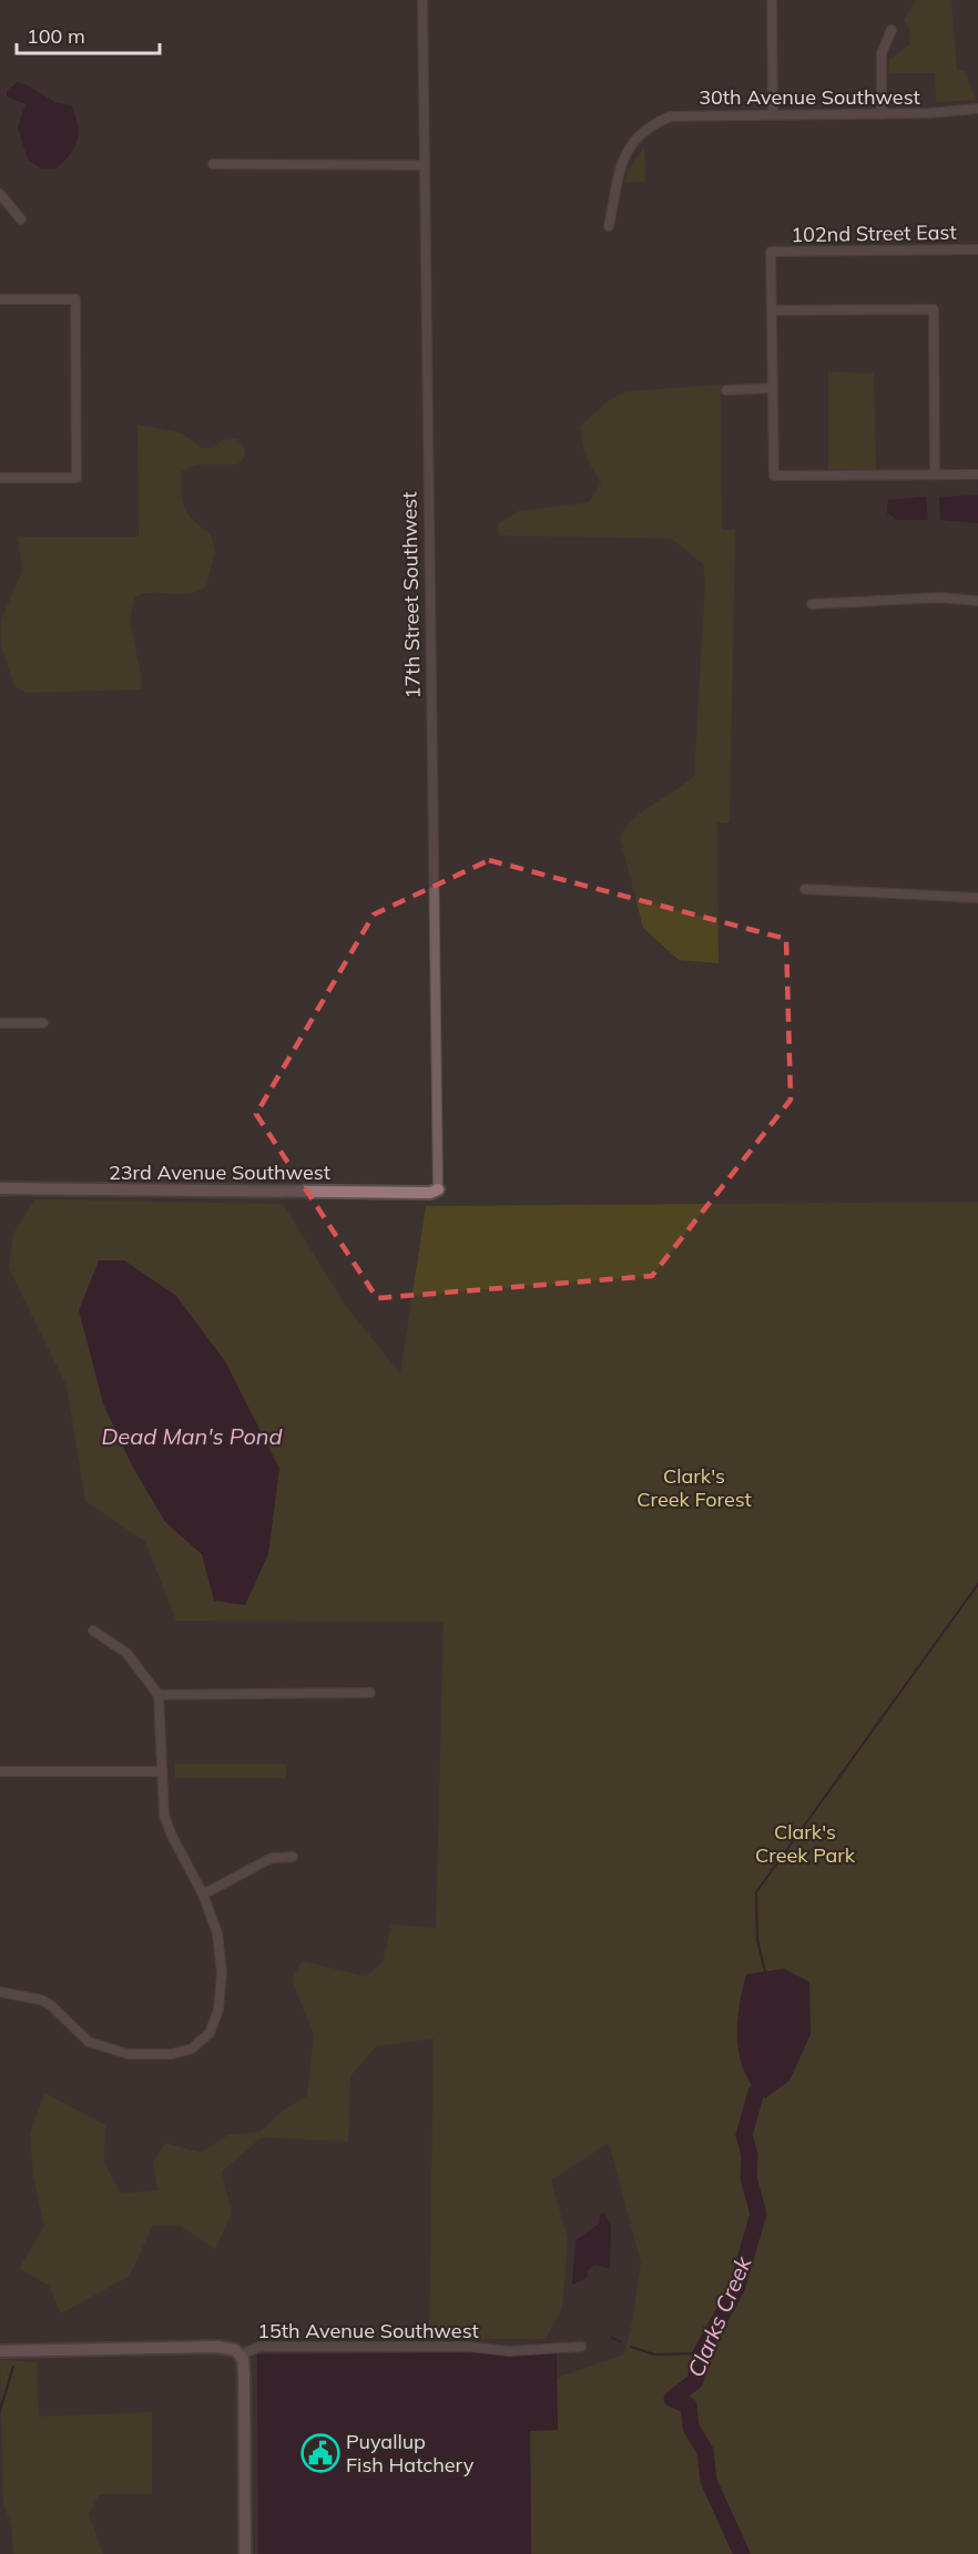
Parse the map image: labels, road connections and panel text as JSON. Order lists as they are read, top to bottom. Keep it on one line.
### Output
{"streets":{"street":["30th Avenue Southwest","102nd Street East","17th Street Southwest","23rd Avenue Southwest","15th Avenue Southwest"]},"crossings":[["17th Street Southwest","23rd Avenue Southwest"]],"water":["Dead Man's Pond","Clarks Creek"],"parks":["Clark's Creek Forest","Clark's Creek Park"],"places":{"public building":["Puyallup Fish Hatchery"]},"scale_bar":"100 m"}
